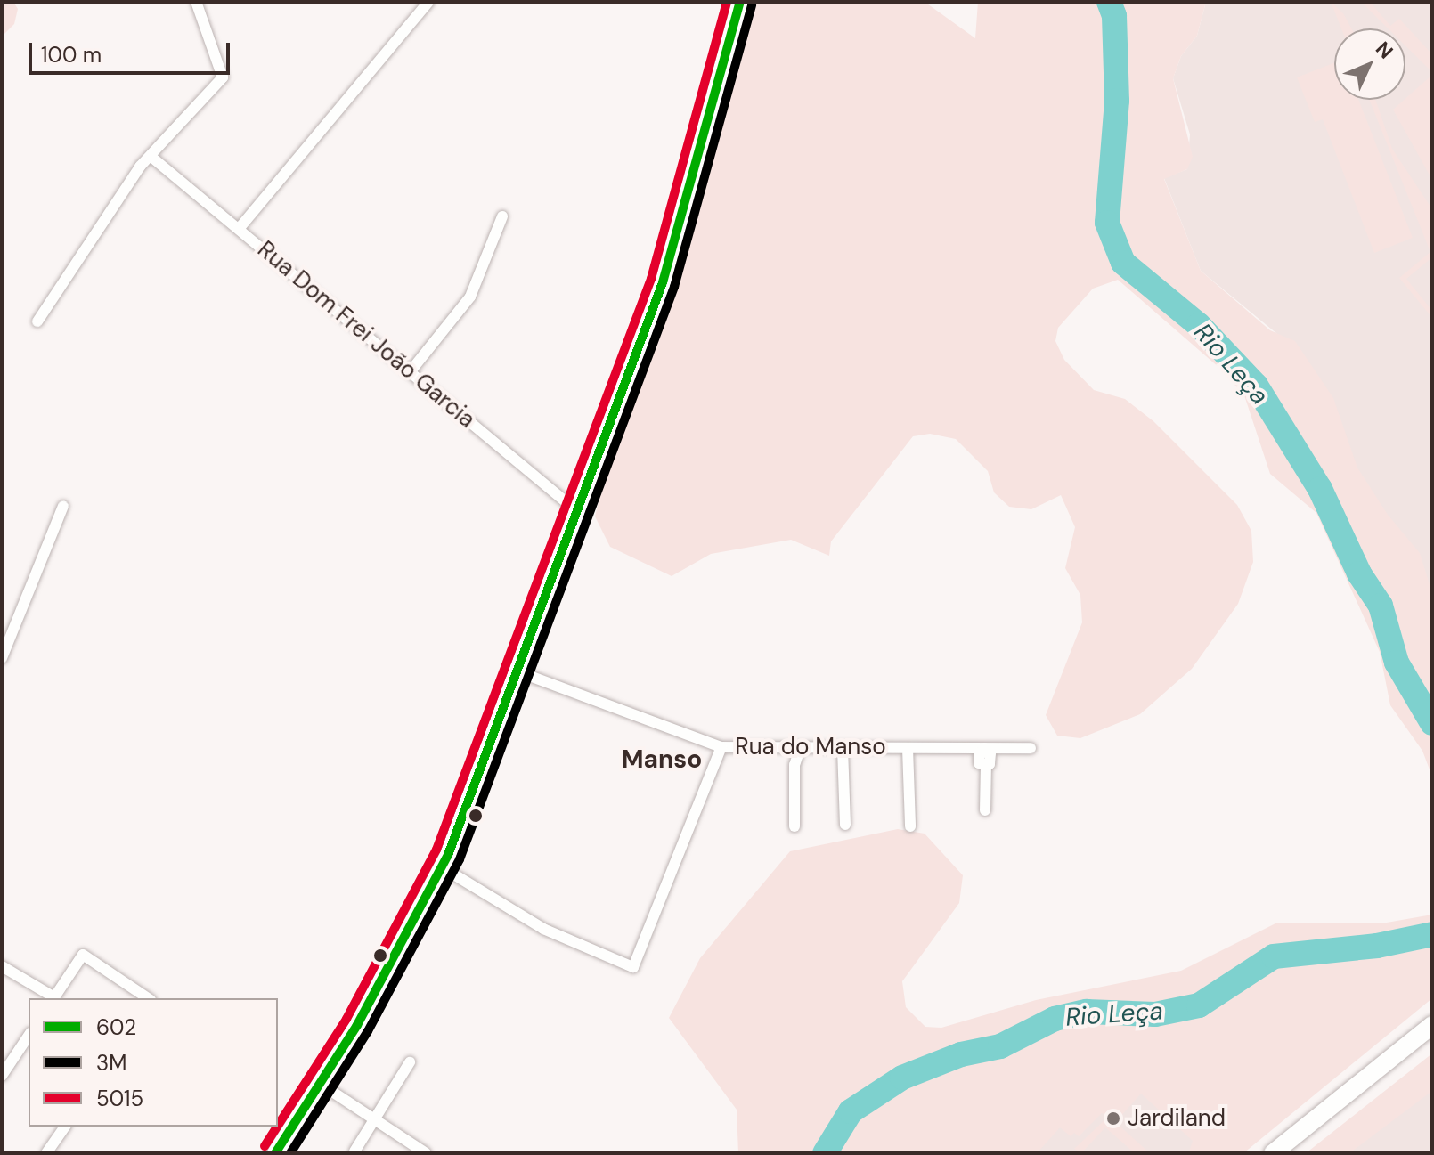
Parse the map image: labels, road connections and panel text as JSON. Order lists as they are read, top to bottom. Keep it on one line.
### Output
{"streets":{"street":["Rua Dom Frei João Garcia","Rua do Manso"]},"districts":["Manso"],"water":["Rio Leça"],"places":["Jardiland"],"lines":["transit line 602","transit line 5015","transit line 3M"],"legend":["602","3M","5015"],"scale_bar":"100 m","north":"top right"}
